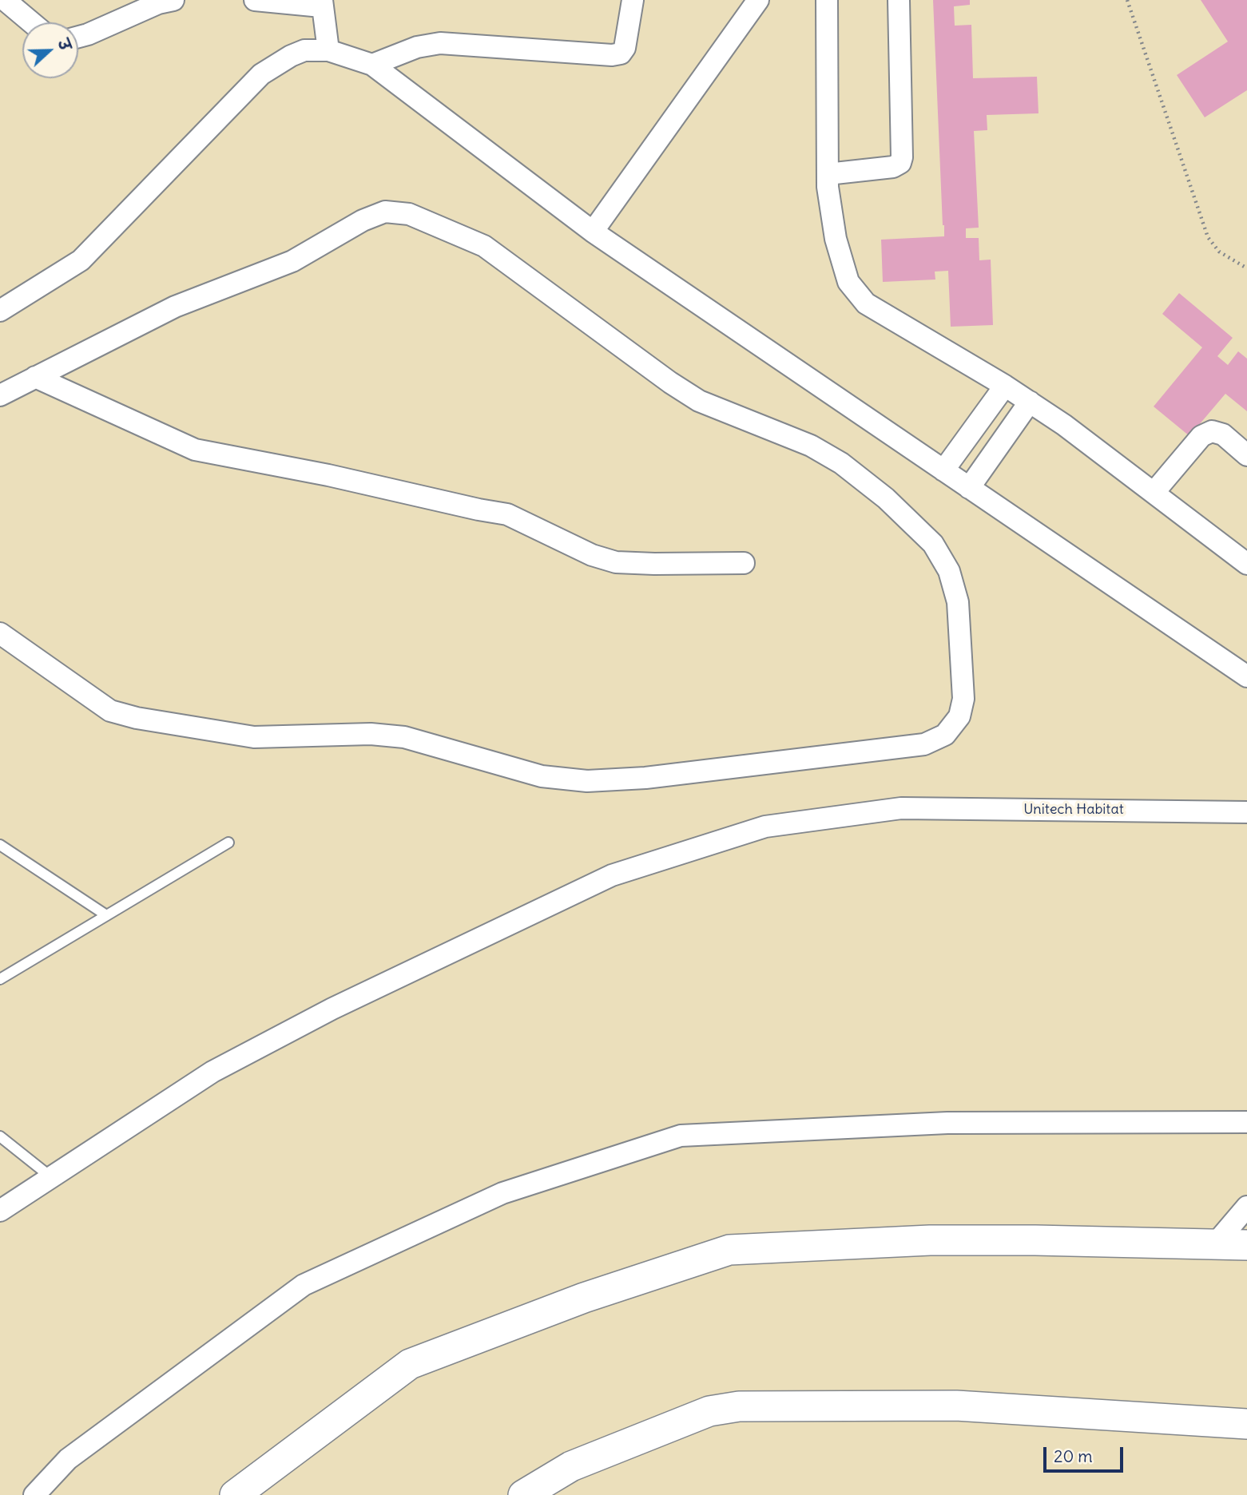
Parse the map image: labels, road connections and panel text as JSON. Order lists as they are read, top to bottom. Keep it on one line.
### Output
{"streets":{"street":["Unitech Habitat"]},"scale_bar":"20 m","north":"right"}
